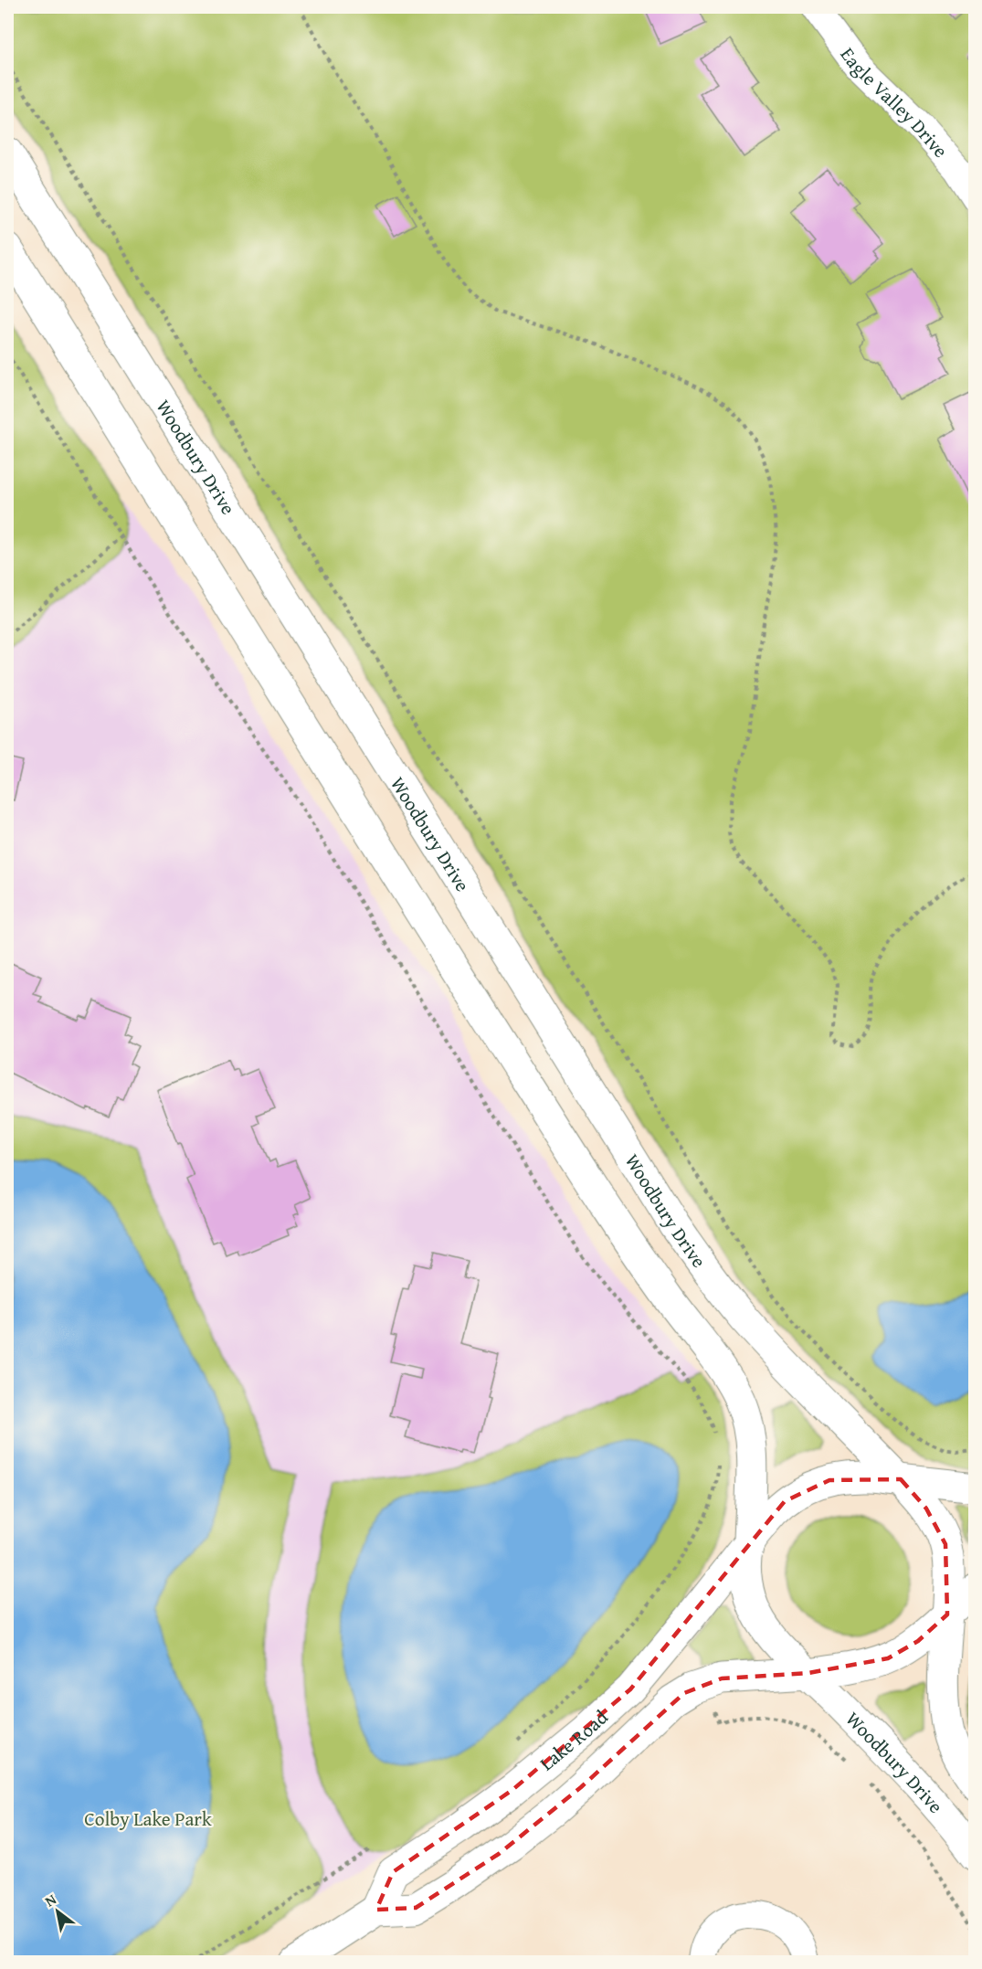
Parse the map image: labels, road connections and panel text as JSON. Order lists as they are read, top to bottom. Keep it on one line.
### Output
{"streets":{"main road":["Woodbury Drive","Lake Road"],"street":["Eagle Valley Drive"]},"crossings":[["Woodbury Drive","Lake Road"]],"parks":["Colby Lake Park"],"north":"top left"}
